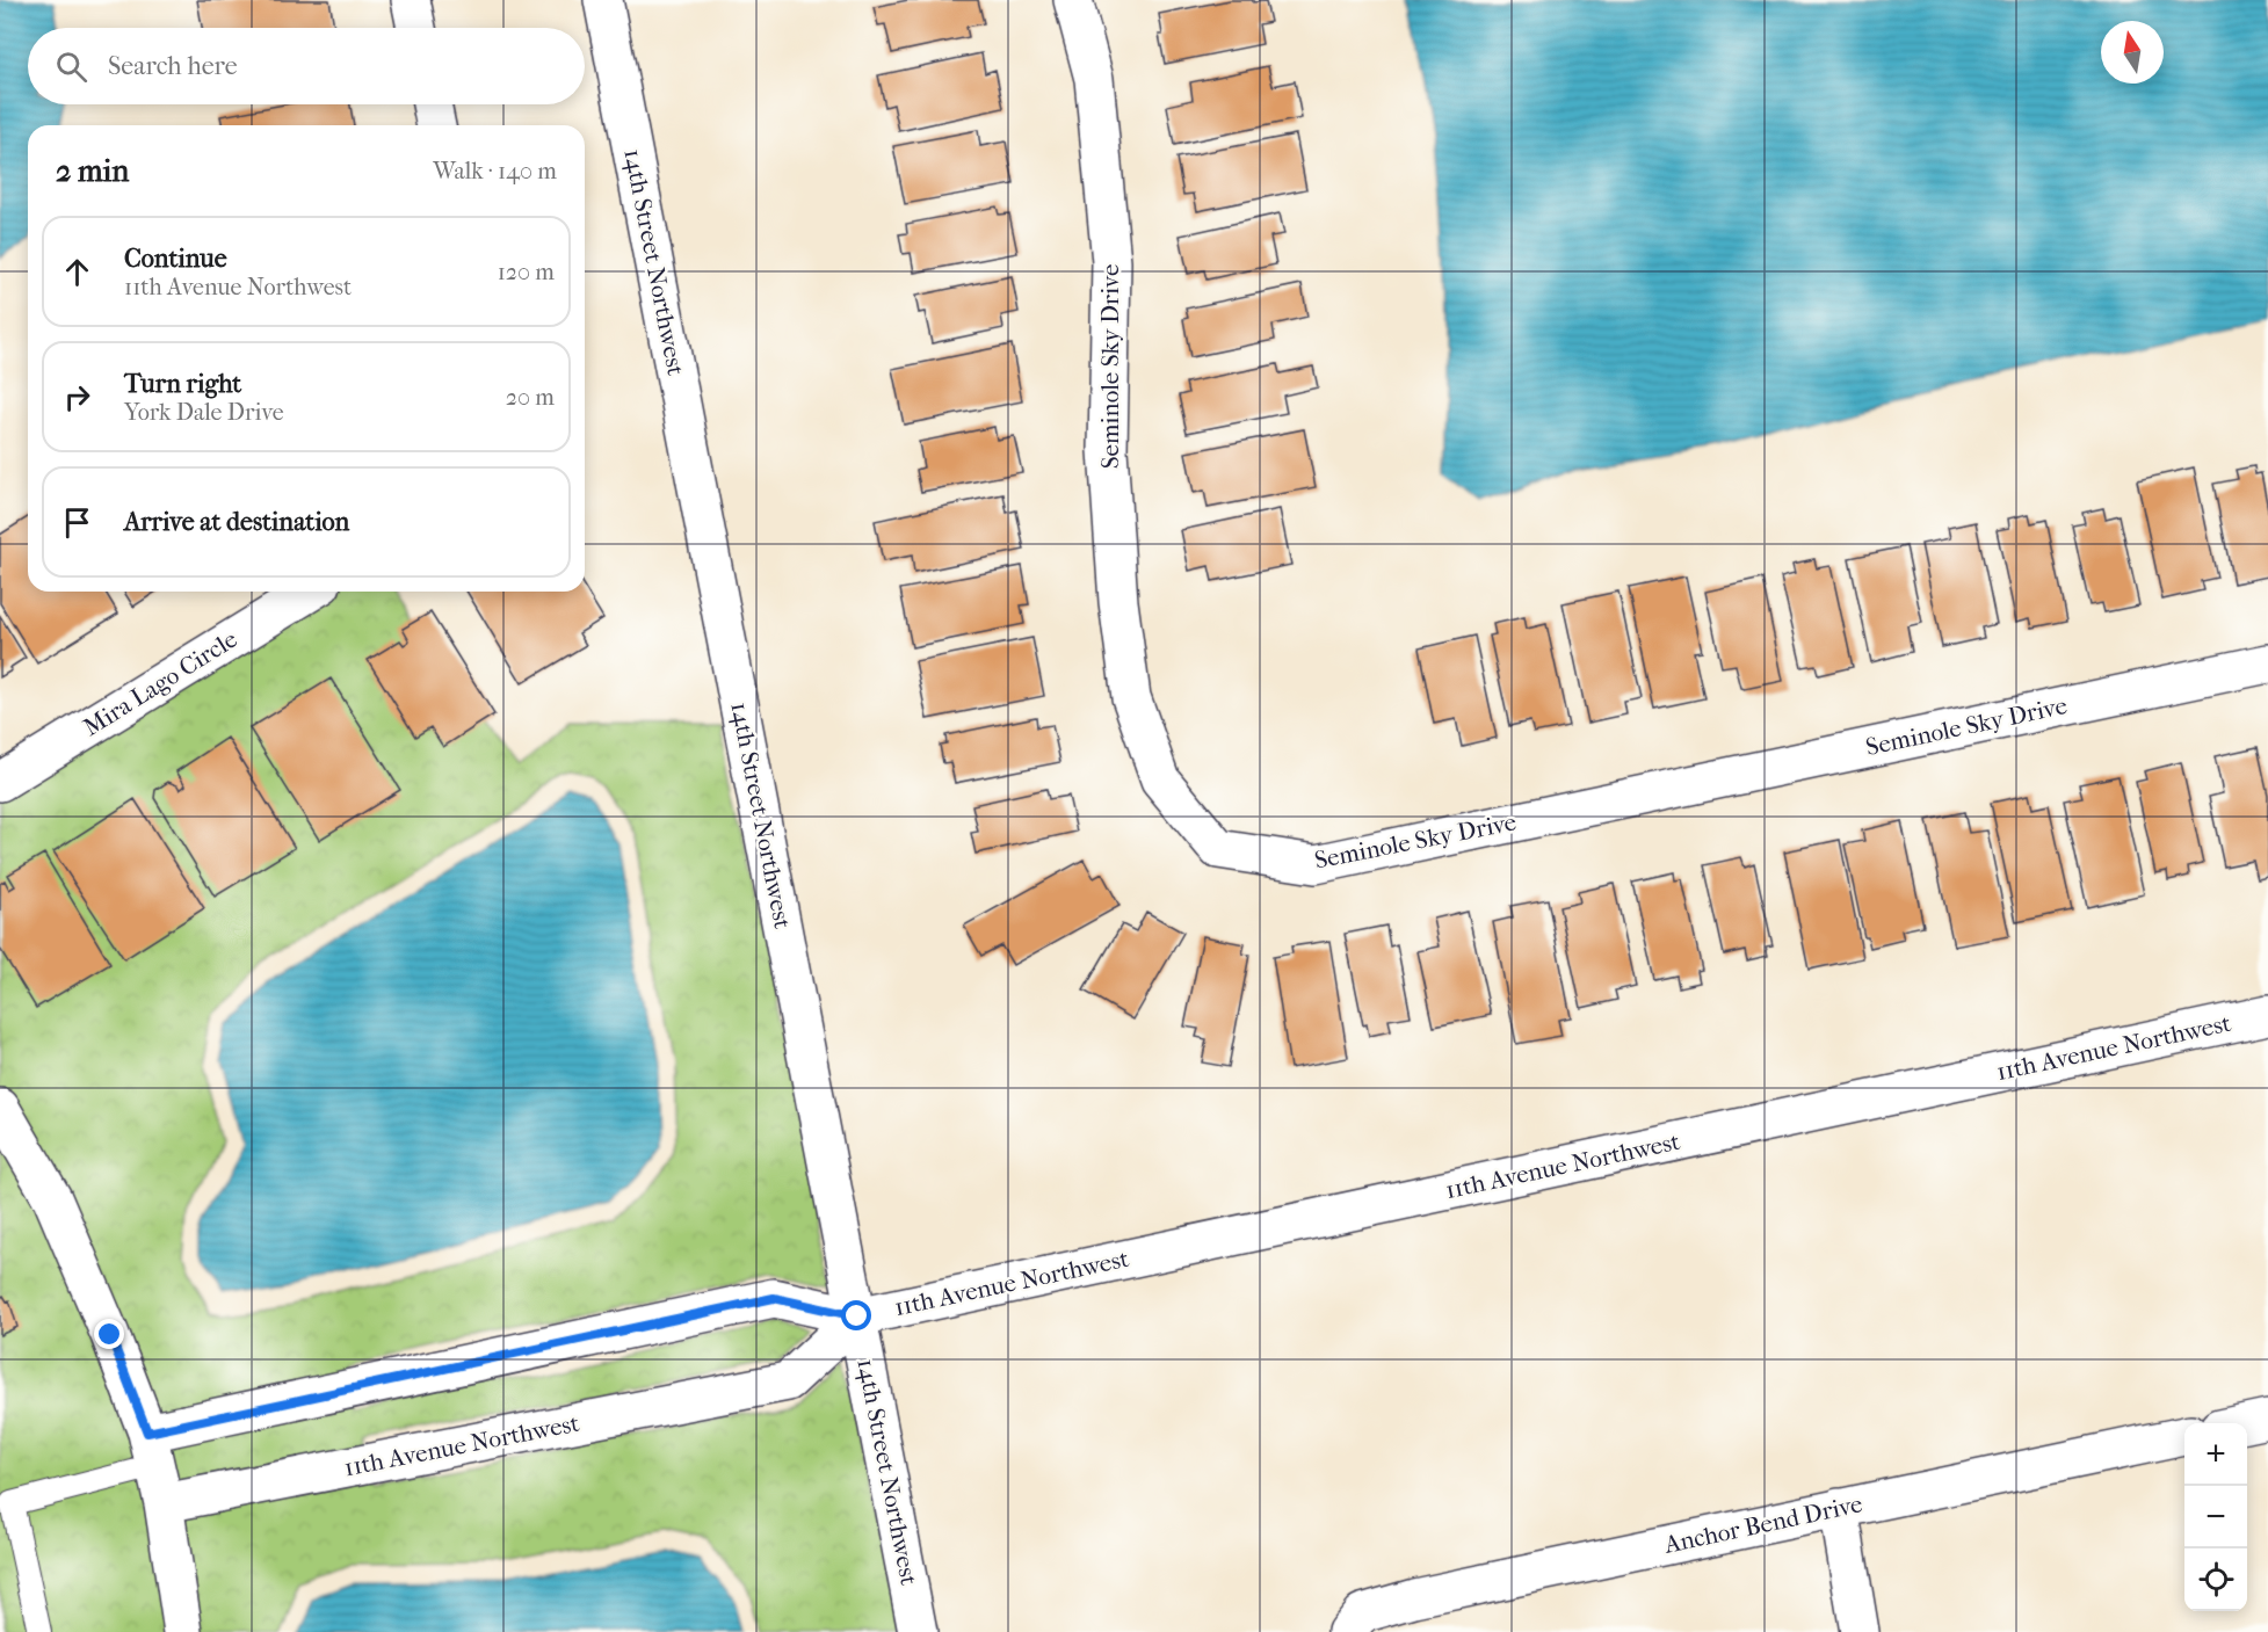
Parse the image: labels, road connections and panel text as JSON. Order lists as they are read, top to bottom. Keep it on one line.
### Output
{"streets":{"street":["14th Street Northwest","Seminole Sky Drive","Mira Lago Circle","11th Avenue Northwest","Anchor Bend Drive"]},"crossings":[["14th Street Northwest","11th Avenue Northwest"]],"north":"top","page":{"search":"Search here","heading":["2 min","Walk · 140 m"],"list":[["Continue","11th Avenue Northwest","120 m"],["Turn right","York Dale Drive","20 m"],"Arrive at destination"],"map_buttons":["+","−"]}}
